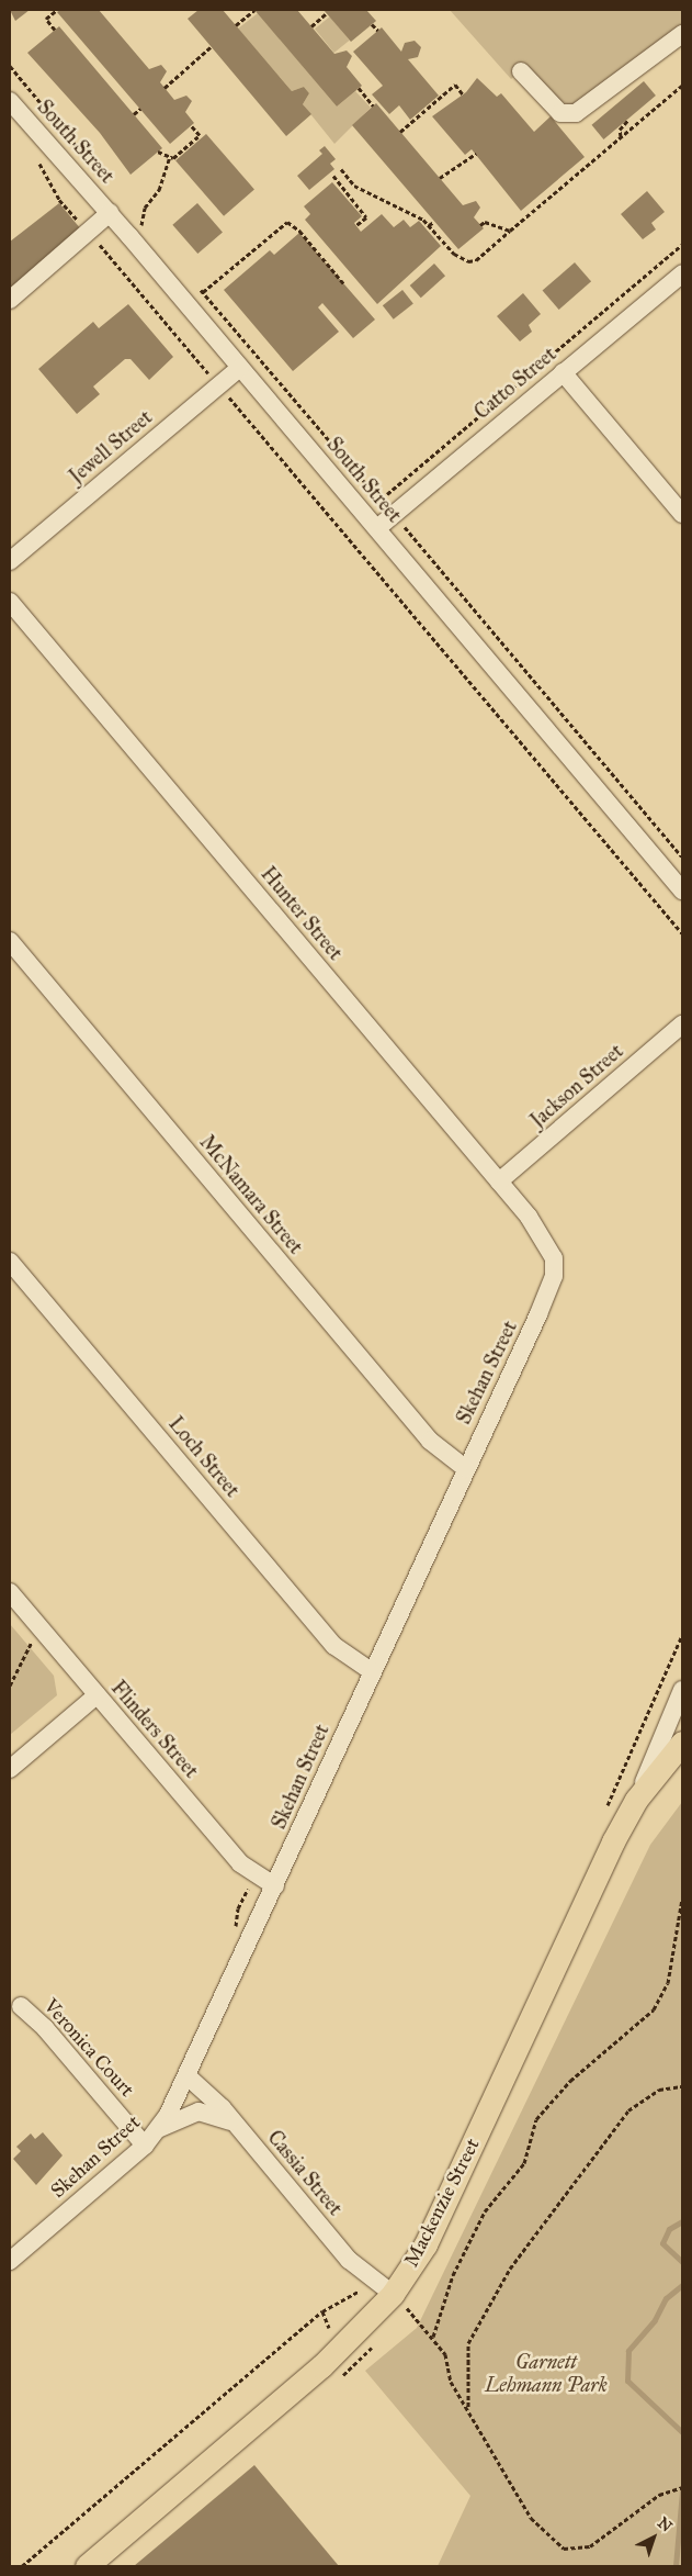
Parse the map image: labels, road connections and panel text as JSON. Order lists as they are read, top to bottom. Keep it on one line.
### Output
{"streets":{"main road":["Mackenzie Street"],"street":["South Street","Catto Street","Jewell Street","Hunter Street","Jackson Street","McNamara Street","Skehan Street","Loch Street","Flinders Street","Veronica Court","Cassia Street"]},"crossings":[["South Street","Catto Street"],["South Street","Jewell Street"],["Hunter Street","Jackson Street"],["Hunter Street","Skehan Street"],["McNamara Street","Skehan Street"],["Skehan Street","Loch Street"],["Skehan Street","Flinders Street"],["Skehan Street","Veronica Court"],["Skehan Street","Cassia Street"],["Cassia Street","Mackenzie Street"]],"parks":["Garnett Lehmann Park"],"north":"top right"}
